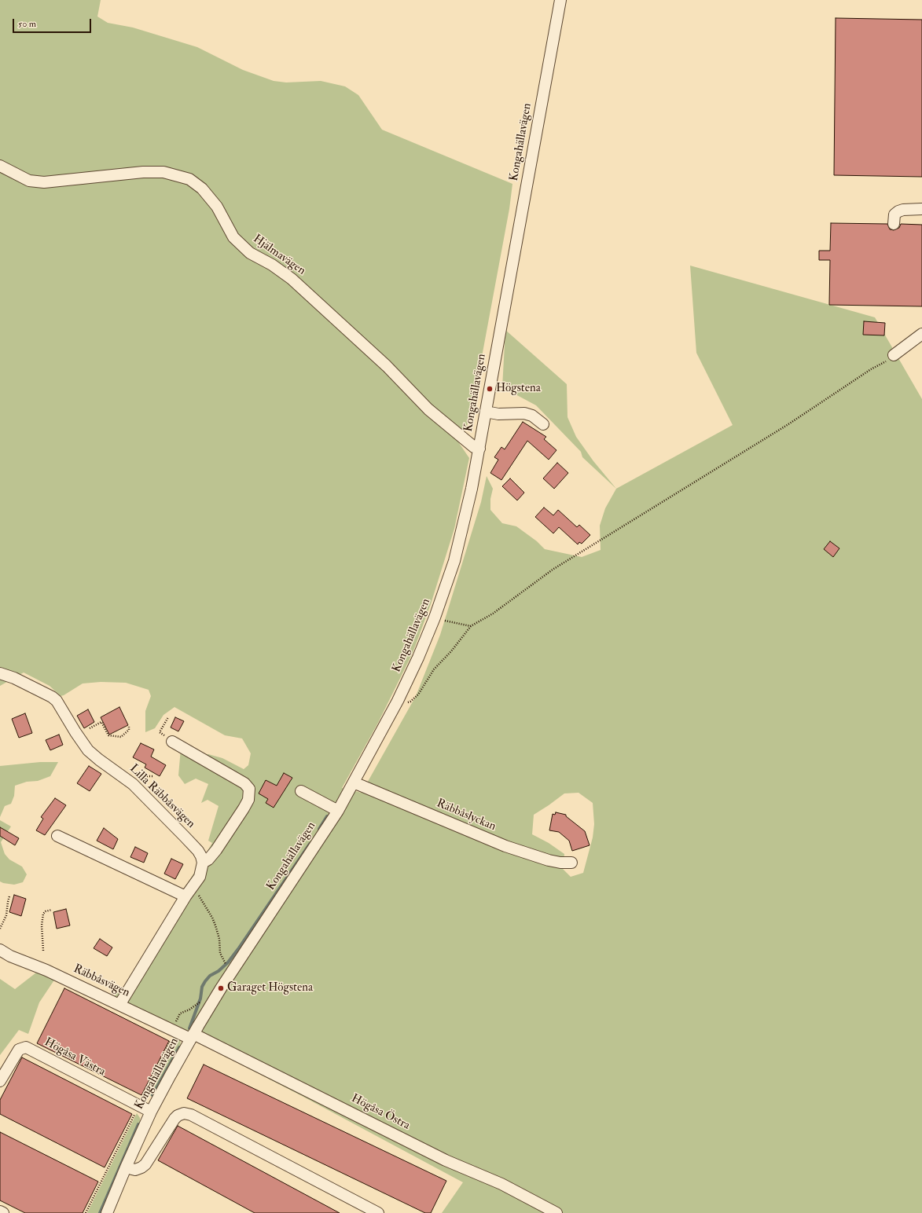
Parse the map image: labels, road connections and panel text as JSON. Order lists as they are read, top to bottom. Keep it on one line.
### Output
{"streets":{"street":["Kongahällavägen","Hjälmavägen","Lilla Räbbåsvägen","Räbbåslyckan","Räbbåsvägen","Högåsa Västra","Högåsa Östra"]},"crossings":[["Kongahällavägen","Hjälmavägen"],["Kongahällavägen","Räbbåslyckan"],["Kongahällavägen","Räbbåsvägen"],["Kongahällavägen","Högåsa Västra"],["Kongahällavägen","Högåsa Östra"],["Räbbåsvägen","Högåsa Östra"]],"places":["Högstena","Garaget Högstena"],"scale_bar":"50 m"}
